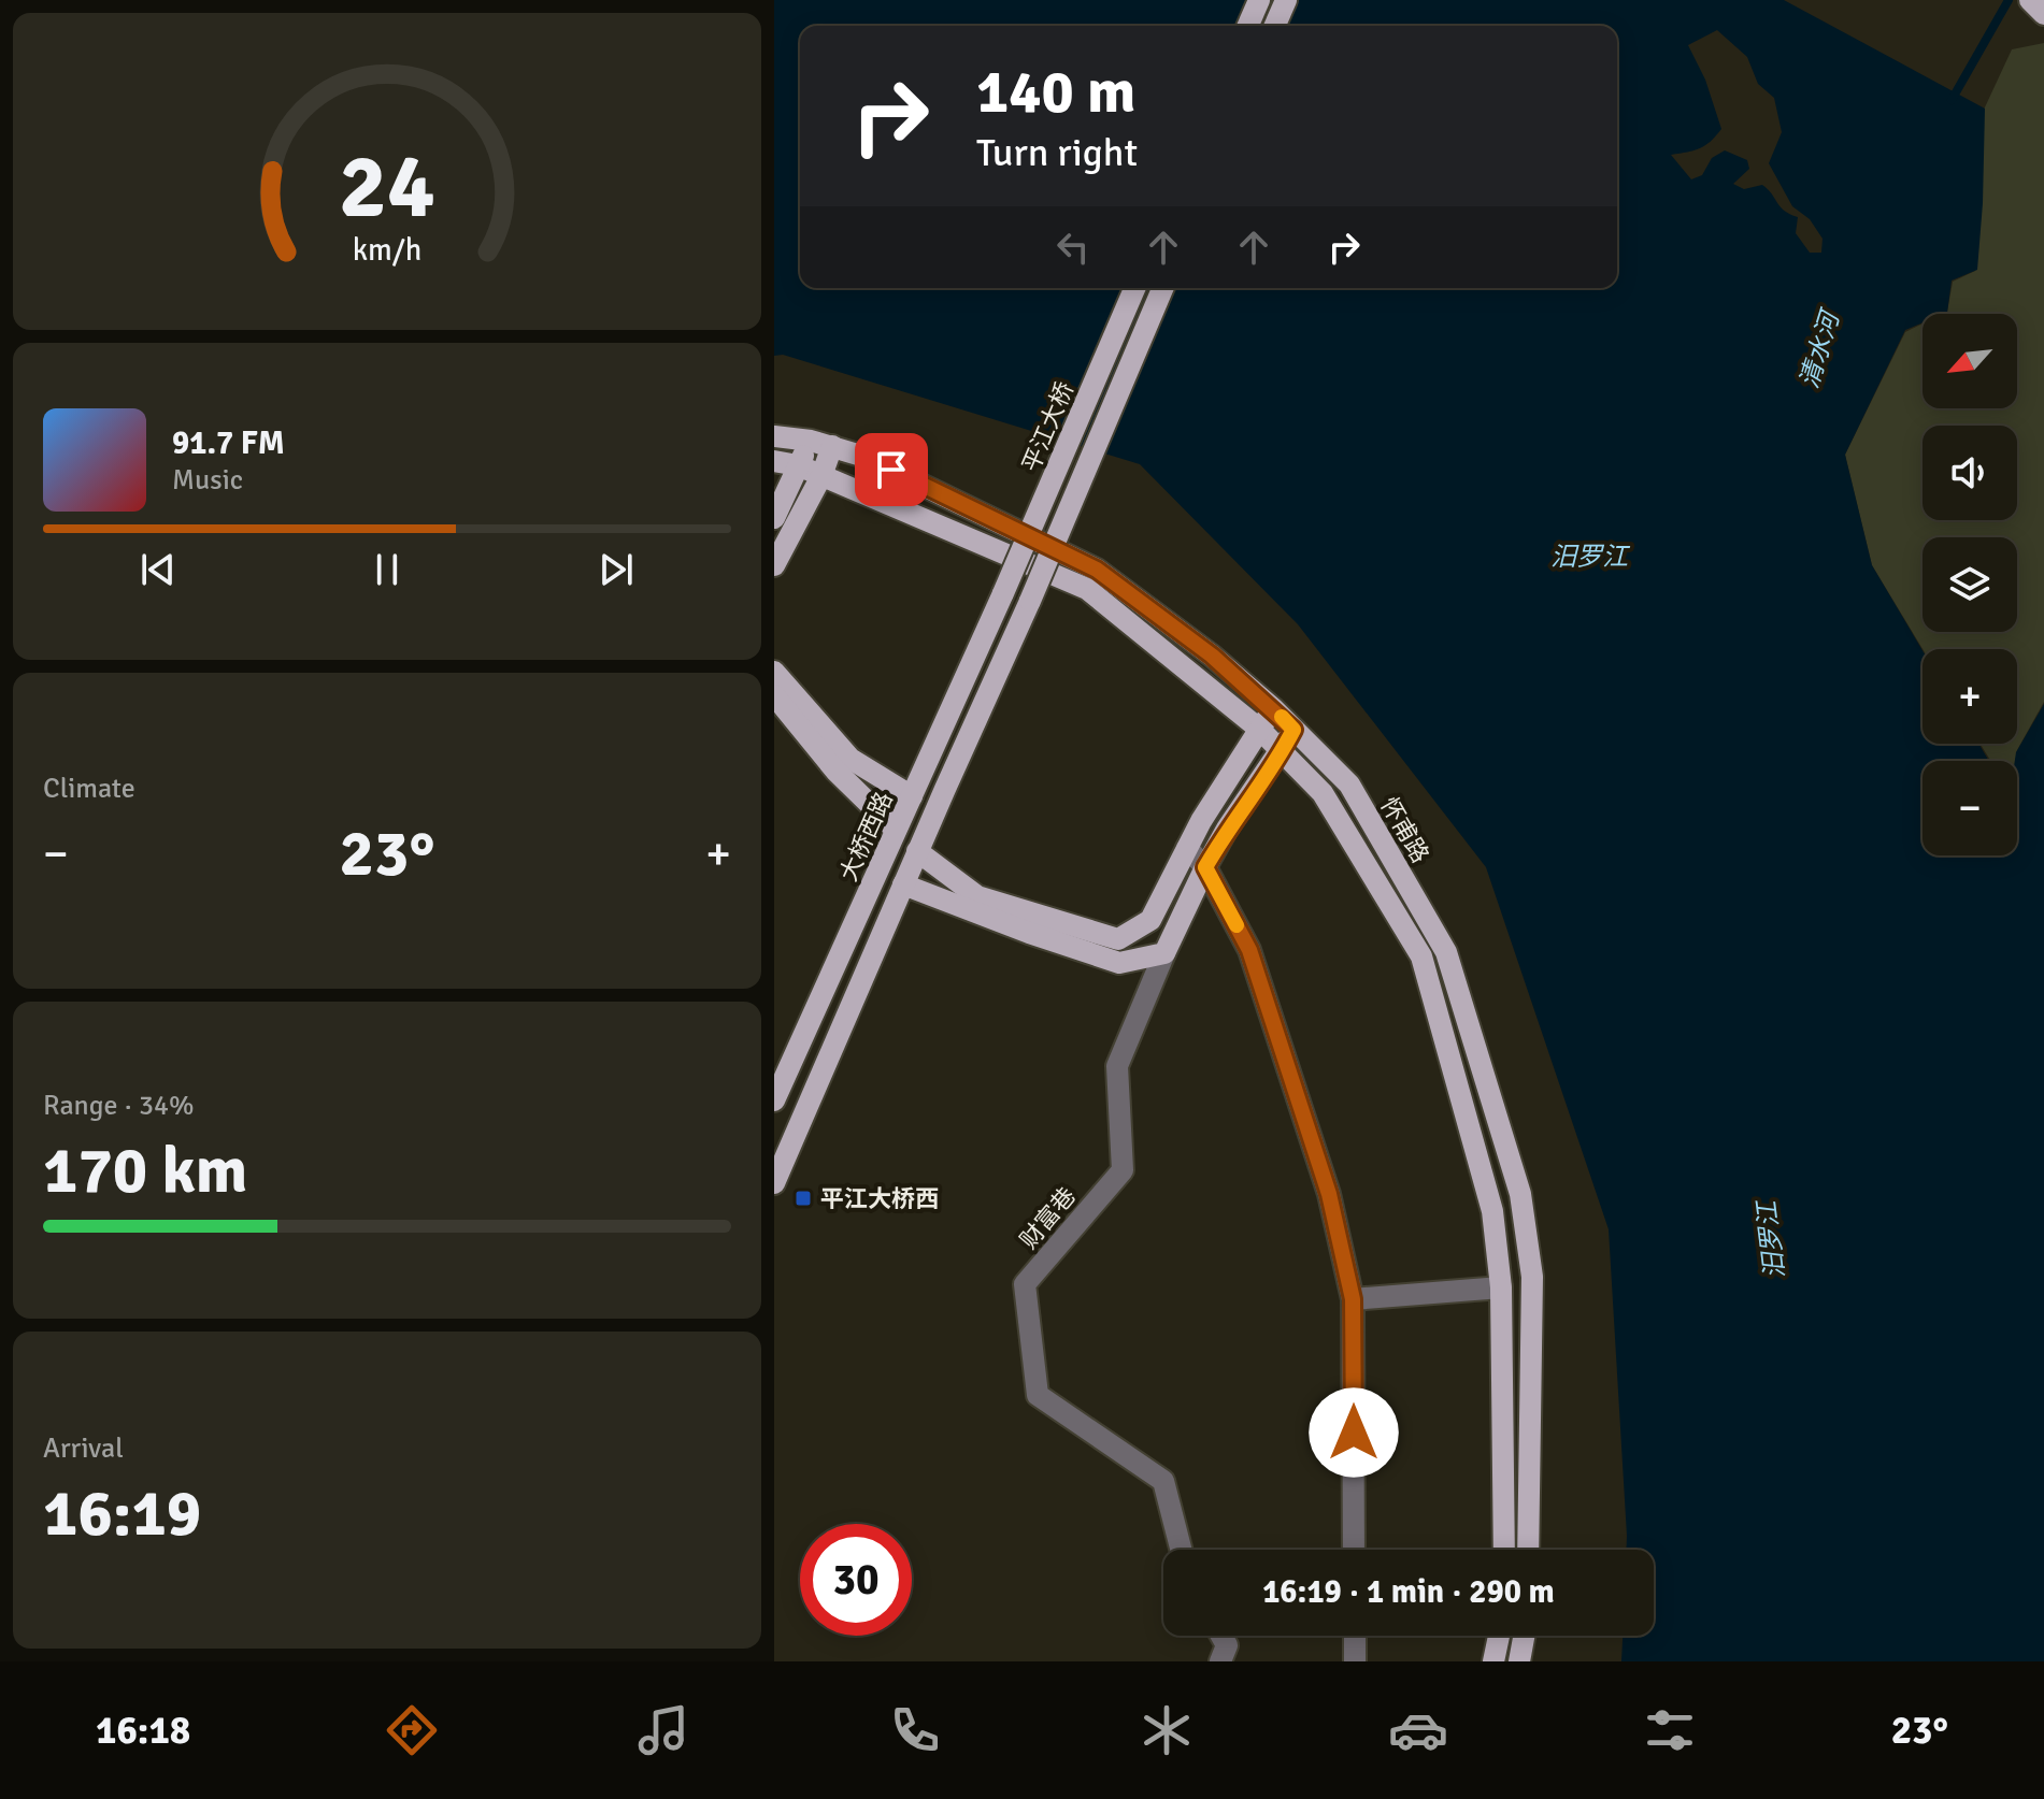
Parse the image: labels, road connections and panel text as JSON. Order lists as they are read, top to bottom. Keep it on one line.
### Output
{"streets":{"main road":["平江大桥","怀甫路","大桥西路"],"street":["财富巷"]},"crossings":[["平江大桥","大桥西路"]],"water":["清水河","汨罗江"],"places":{"transit":["平江大桥西"]},"north":"bottom left","page":{"turn":["140 m","Turn right"],"map_buttons":["+","−"],"song":["91.7 FM","Music"],"tile":["Climate",["Range · 34%","170 km"],["Arrival","16:19"]],"heat":["−","23°","+"],"limit":"30","trip":"16:19 · 1 min · 290 m","tabs":["16:18","23°"],"gauge":["24","km/h"]}}
